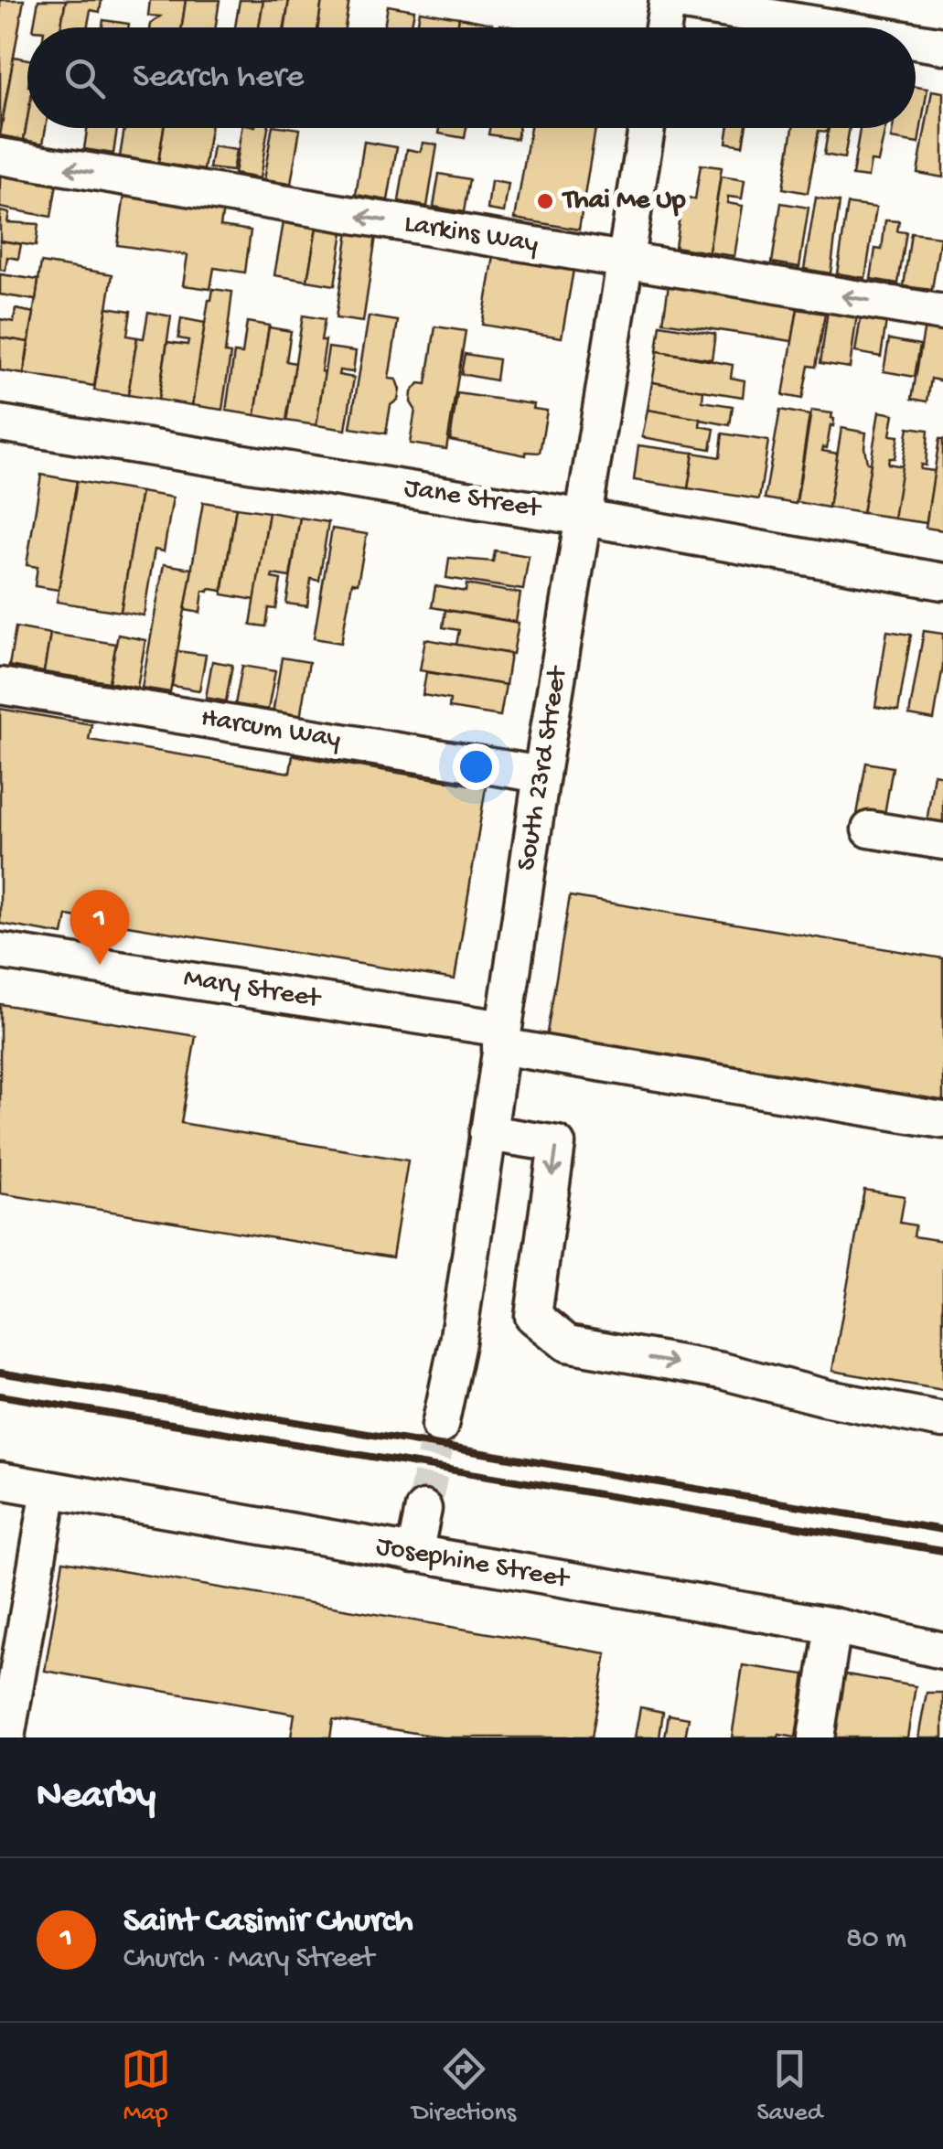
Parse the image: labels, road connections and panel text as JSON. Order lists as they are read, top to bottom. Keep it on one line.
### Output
{"streets":{"street":["Larkins Way","Jane Street","Harcum Way","South 23rd Street","Mary Street","Josephine Street"]},"crossings":[["Larkins Way","South 23rd Street"],["Jane Street","South 23rd Street"],["Harcum Way","South 23rd Street"],["South 23rd Street","Mary Street"]],"one_way":["Larkins Way"],"places":["Thai Me Up"],"page":{"search":"Search here","pins":"1","heading":"Nearby","list":[{"mark":"1","name":"Saint Casimir Church","note":"Church · Mary Street","value":"80 m"}],"nav":["Map","Directions","Saved"]}}
